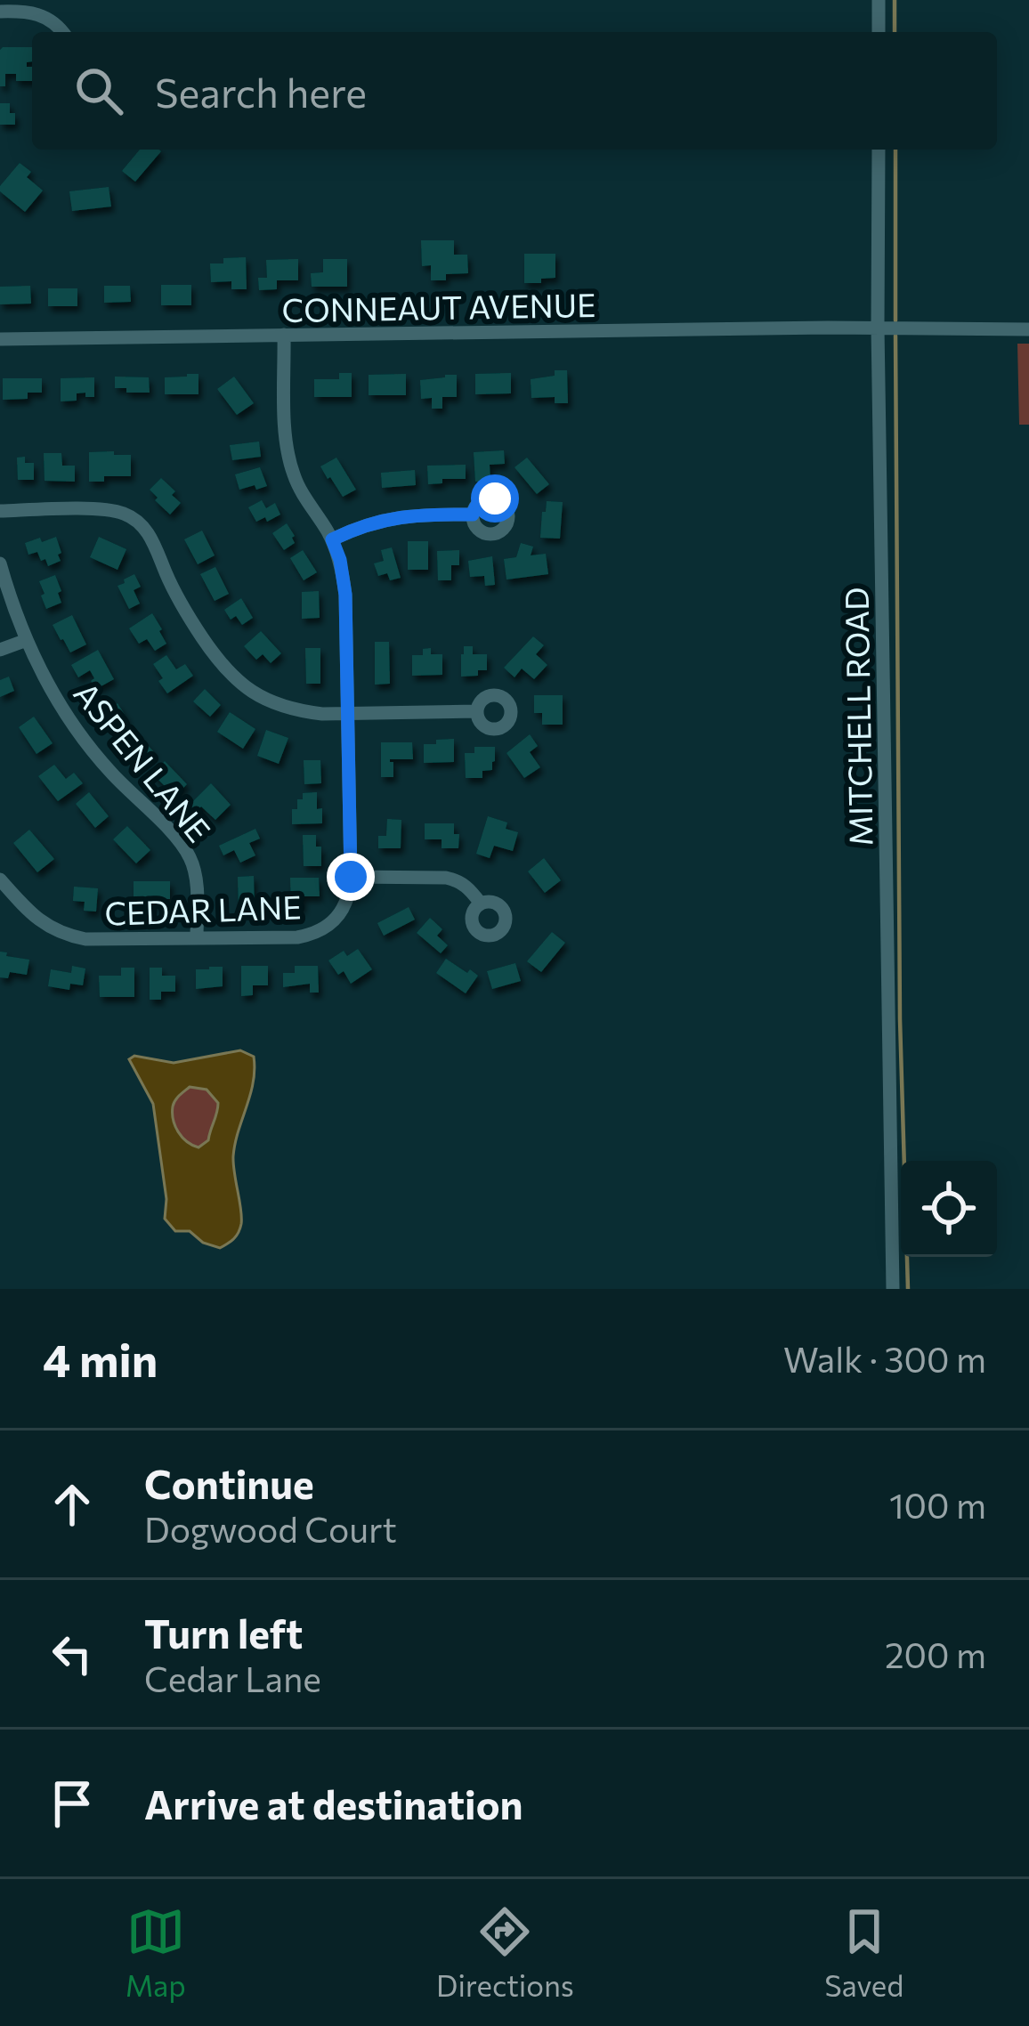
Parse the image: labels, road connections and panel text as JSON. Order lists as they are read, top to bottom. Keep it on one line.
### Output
{"streets":{"street":["CONNEAUT AVENUE","MITCHELL ROAD","ASPEN LANE","CEDAR LANE"]},"crossings":[["CONNEAUT AVENUE","MITCHELL ROAD"],["CONNEAUT AVENUE","CEDAR LANE"],["ASPEN LANE","CEDAR LANE"]],"page":{"search":"Search here","heading":["4 min","Walk · 300 m"],"list":[["Continue","Dogwood Court","100 m"],["Turn left","Cedar Lane","200 m"],"Arrive at destination"],"nav":["Map","Directions","Saved"]}}
